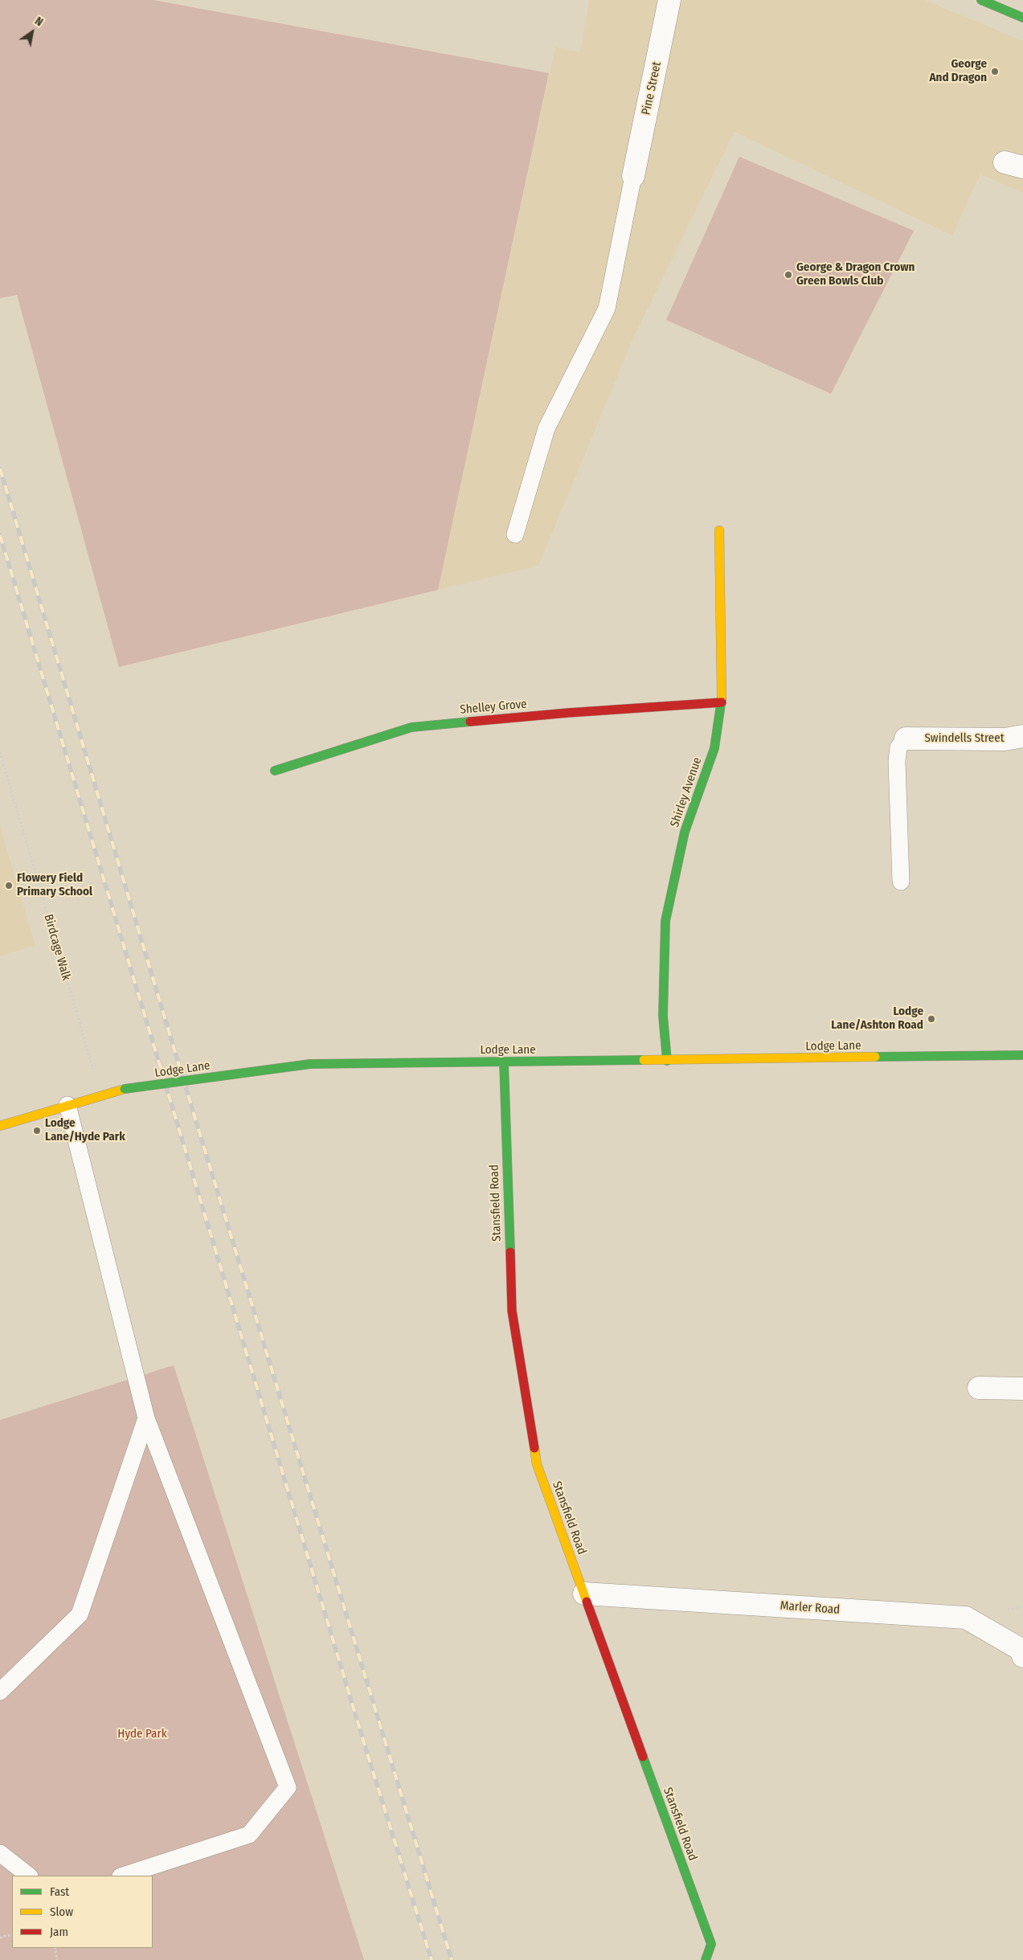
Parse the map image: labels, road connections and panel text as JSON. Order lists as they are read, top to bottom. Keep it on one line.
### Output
{"streets":{"street":["Pine Street","Shelley Grove","Swindells Street","Shirley Avenue","Lodge Lane","Stansfield Road","Marler Road"],"path":["Birdcage Walk"]},"crossings":[["Shelley Grove","Shirley Avenue"],["Shirley Avenue","Lodge Lane"],["Birdcage Walk","Lodge Lane"],["Lodge Lane","Stansfield Road"],["Stansfield Road","Marler Road"]],"parks":["Hyde Park"],"places":["George And Dragon","George & Dragon Crown Green Bowls Club","Flowery Field Primary School","Lodge Lane/Ashton Road","Lodge Lane/Hyde Park"],"legend":["Fast","Slow","Jam"],"north":"top right"}
